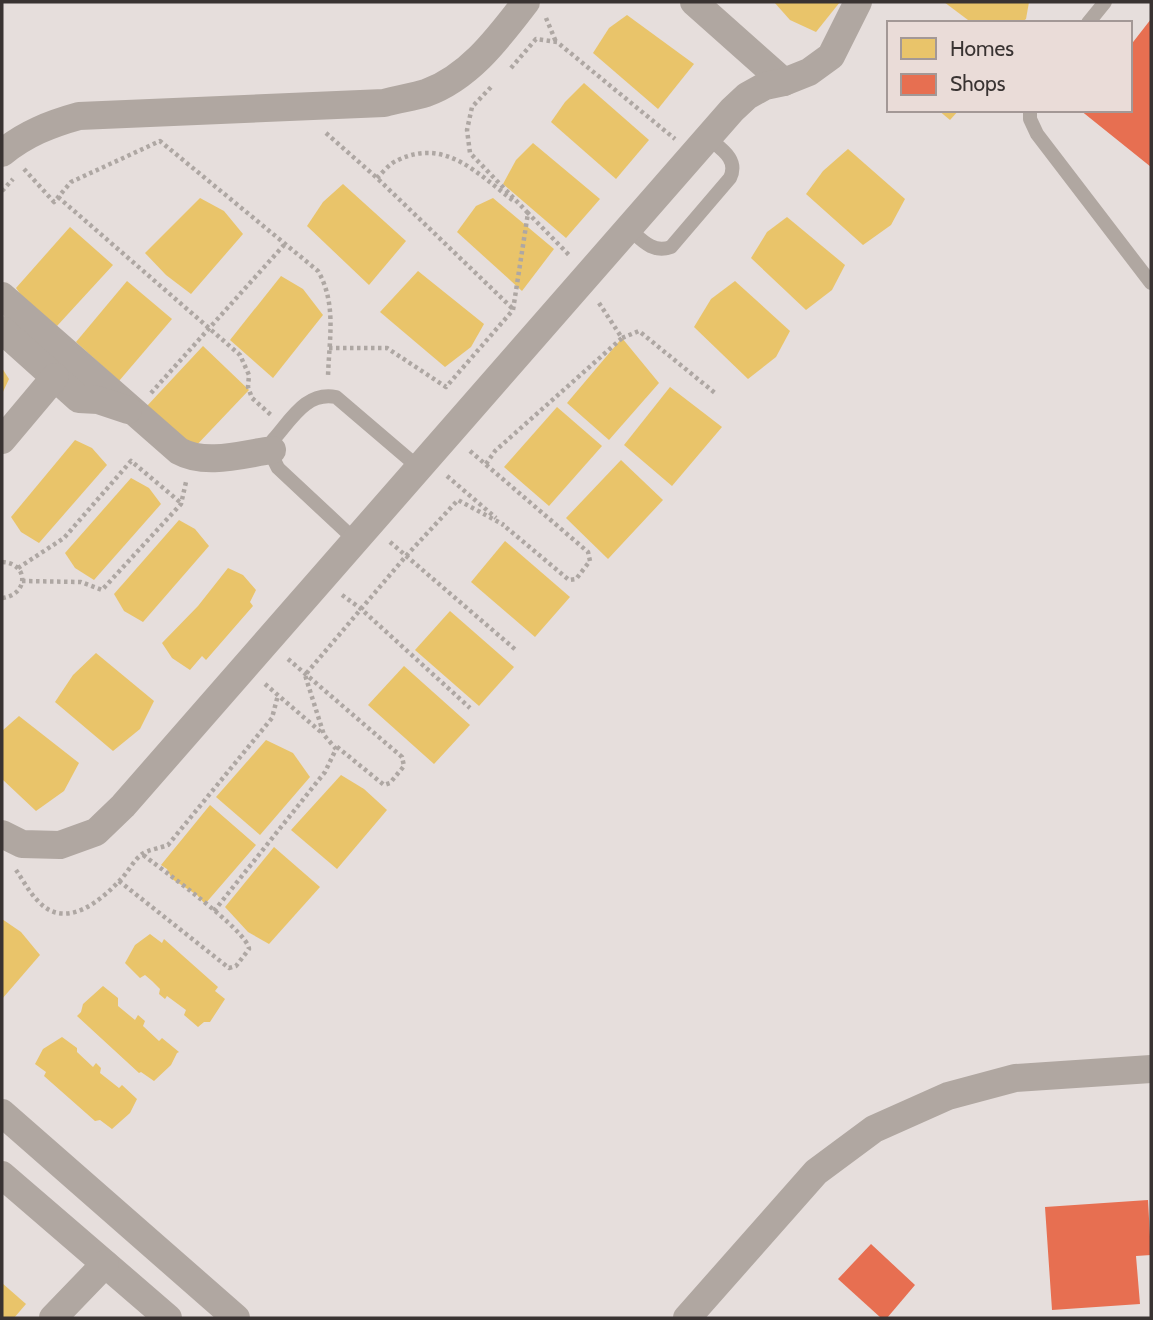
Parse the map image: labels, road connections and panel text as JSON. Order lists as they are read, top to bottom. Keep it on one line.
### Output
{"legend":["Homes","Shops"]}
